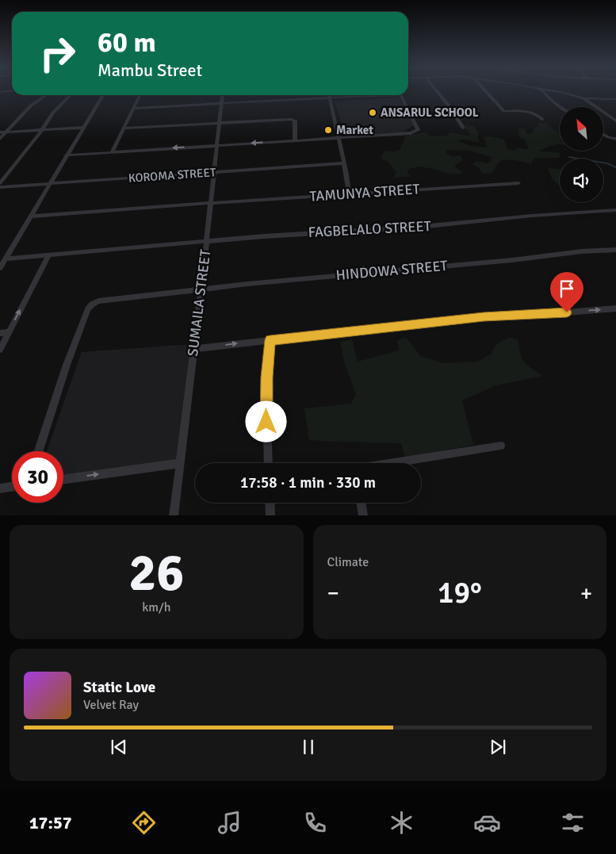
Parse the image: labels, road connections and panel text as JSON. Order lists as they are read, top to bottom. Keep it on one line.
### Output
{"streets":{"street":["KOROMA STREET","TAMUNYA STREET","FAGBELALO STREET","HINDOWA STREET","SUMAILA STREET"]},"crossings":[["KOROMA STREET","SUMAILA STREET"],["TAMUNYA STREET","SUMAILA STREET"],["FAGBELALO STREET","SUMAILA STREET"],["HINDOWA STREET","SUMAILA STREET"]],"places":["ANSARUL SCHOOL","Market"],"north":"top left","page":{"turn":["60 m","Mambu Street"],"limit":"30","trip":"17:58 · 1 min · 330 m","tile":[["26","km/h"],"Climate"],"heat":["−","19°","+"],"song":["Static Love","Velvet Ray"],"tabs":"17:57"}}
